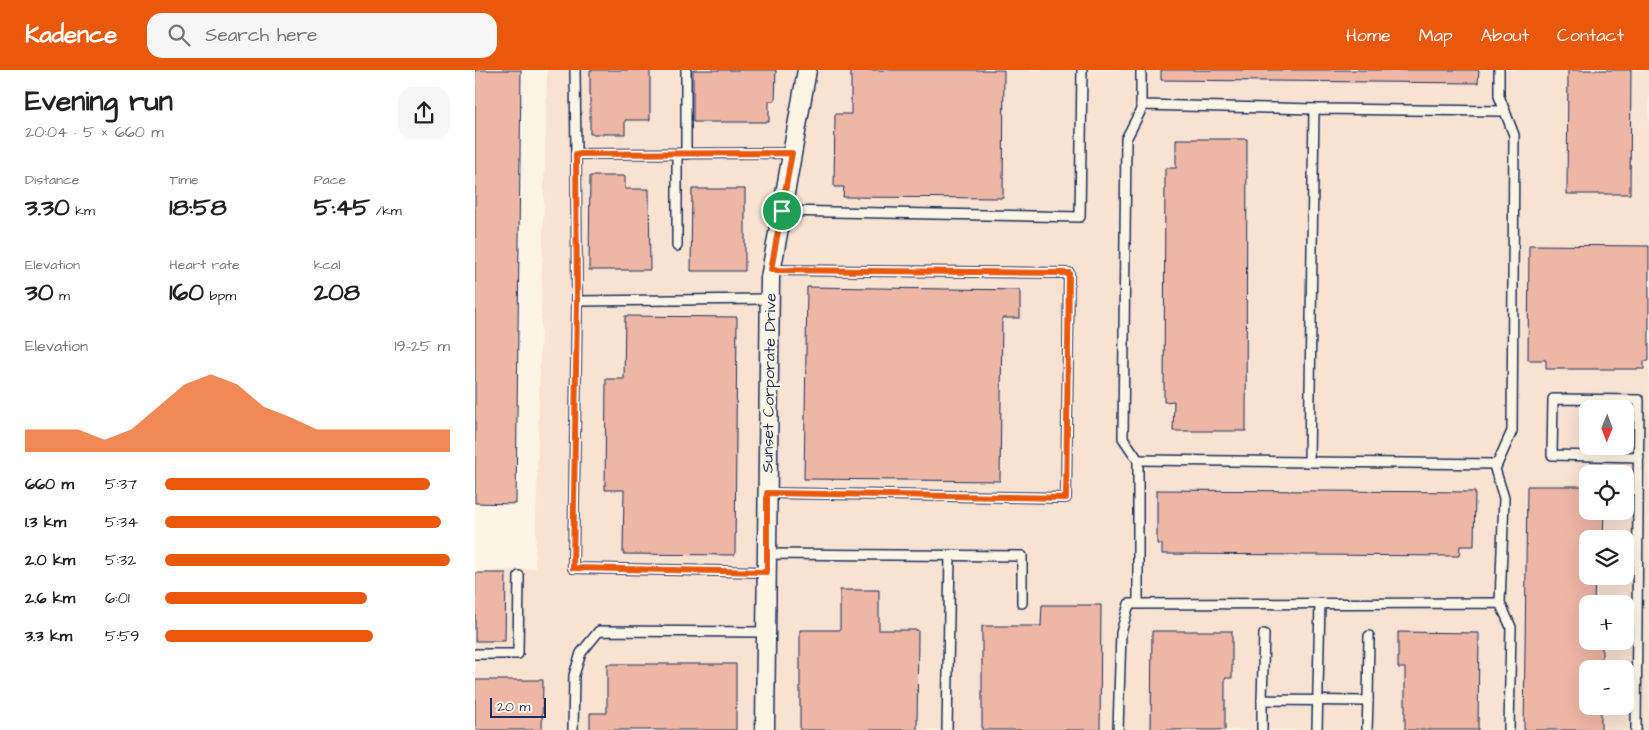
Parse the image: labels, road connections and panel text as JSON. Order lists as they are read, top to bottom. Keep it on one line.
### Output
{"streets":{"street":["Sunset Corporate Drive"]},"scale_bar":"20 m","north":"bottom","page":{"header":"Kadence","search":"Search here","nav":["Home","Map","About","Contact"],"heading":["Evening run","20:04 · 5 × 660 m"],"stats":[["Distance","3.30 km"],["Time","18:58"],["Pace","5:45 /km"],["Elevation","30 m"],["Heart rate","160 bpm"],["kcal","208"]],"chart":["Elevation","19–25 m"],"map_buttons":["+","−"],"list":[{"name":"660 m","note":"5:37"},{"name":"1.3 km","note":"5:34"},{"name":"2.0 km","note":"5:32"},{"name":"2.6 km","note":"6:01"},{"name":"3.3 km","note":"5:59"}],"scale":"20 m"}}
